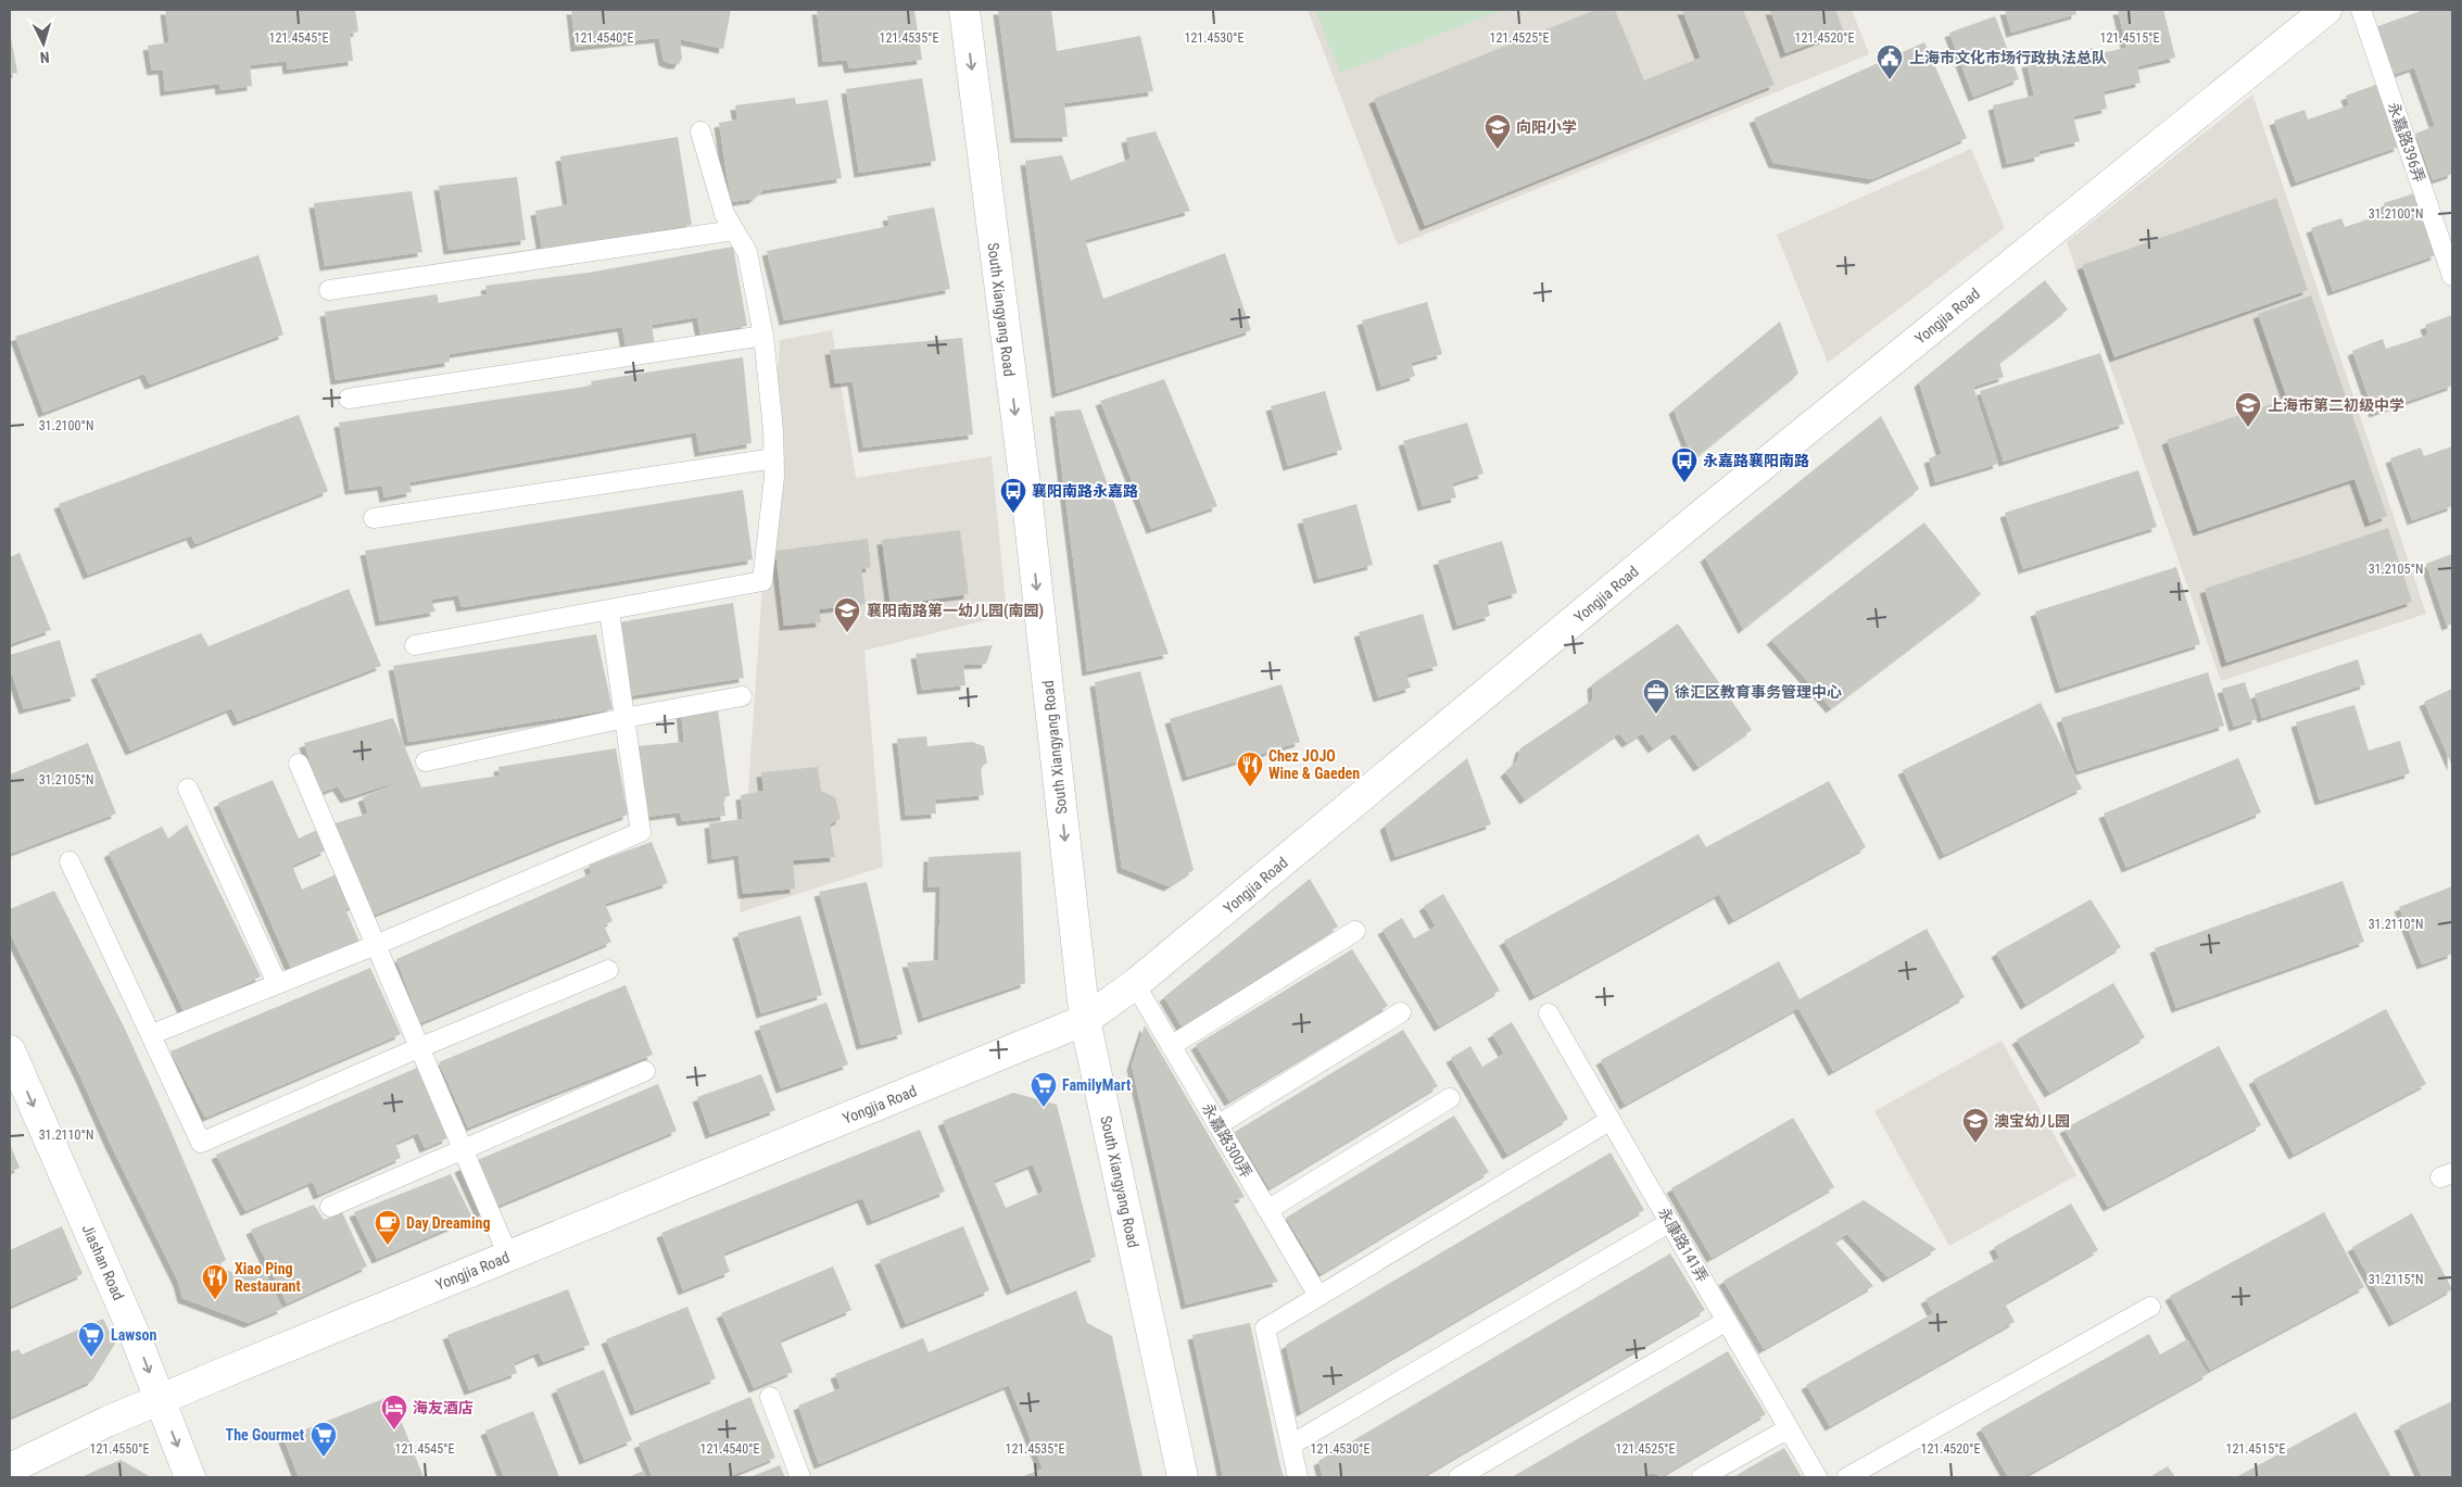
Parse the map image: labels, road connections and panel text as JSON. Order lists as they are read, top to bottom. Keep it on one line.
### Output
{"streets":{"street":["South Xiangyang Road","Yongjia Road","Jiashan Road"],"lane":["永嘉路396弄","永嘉路300弄","永康路141弄"]},"crossings":[["South Xiangyang Road","Yongjia Road"],["Yongjia Road","永嘉路300弄"],["Yongjia Road","Jiashan Road"]],"one_way":["South Xiangyang Road","Jiashan Road"],"places":{"public building":["上海市文化市场行政执法总队"],"school or university":["向阳小学","上海市第二初级中学","襄阳南路第一幼儿园(南园)","澳宝幼儿园"],"bus stop":["永嘉路襄阳南路","襄阳南路永嘉路"],"office":["徐汇区教育事务管理中心"],"restaurant":["Chez JOJO Wine & Gaeden","Xiao Ping Restaurant"],"supermarket":["FamilyMart","Lawson","The Gourmet"],"cafe":["Day Dreaming"],"hotel":["海友酒店"]},"north":"bottom","coordinates":["121.4545°E","121.4540°E","121.4535°E","121.4530°E","121.4525°E","121.4520°E","121.4515°E","31.2100°N","31.2105°N","31.2110°N","31.2115°N","121.4550°E"]}
